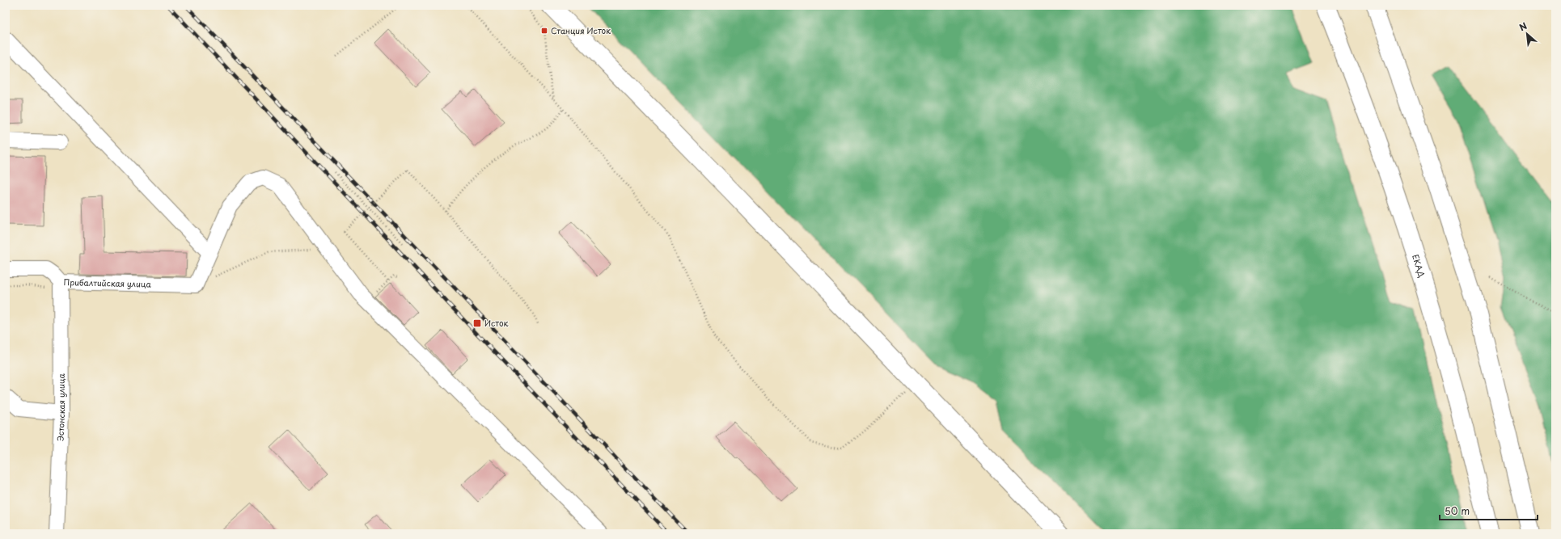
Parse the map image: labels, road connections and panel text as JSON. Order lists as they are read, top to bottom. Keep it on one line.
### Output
{"streets":{"main road":["ЕКАД"],"street":["Прибалтийская улица","Эстонская улица"]},"crossings":[["Прибалтийская улица","Эстонская улица"]],"places":{"transit":["Станция Исток","Исток"]},"scale_bar":"50 m","north":"top left"}
